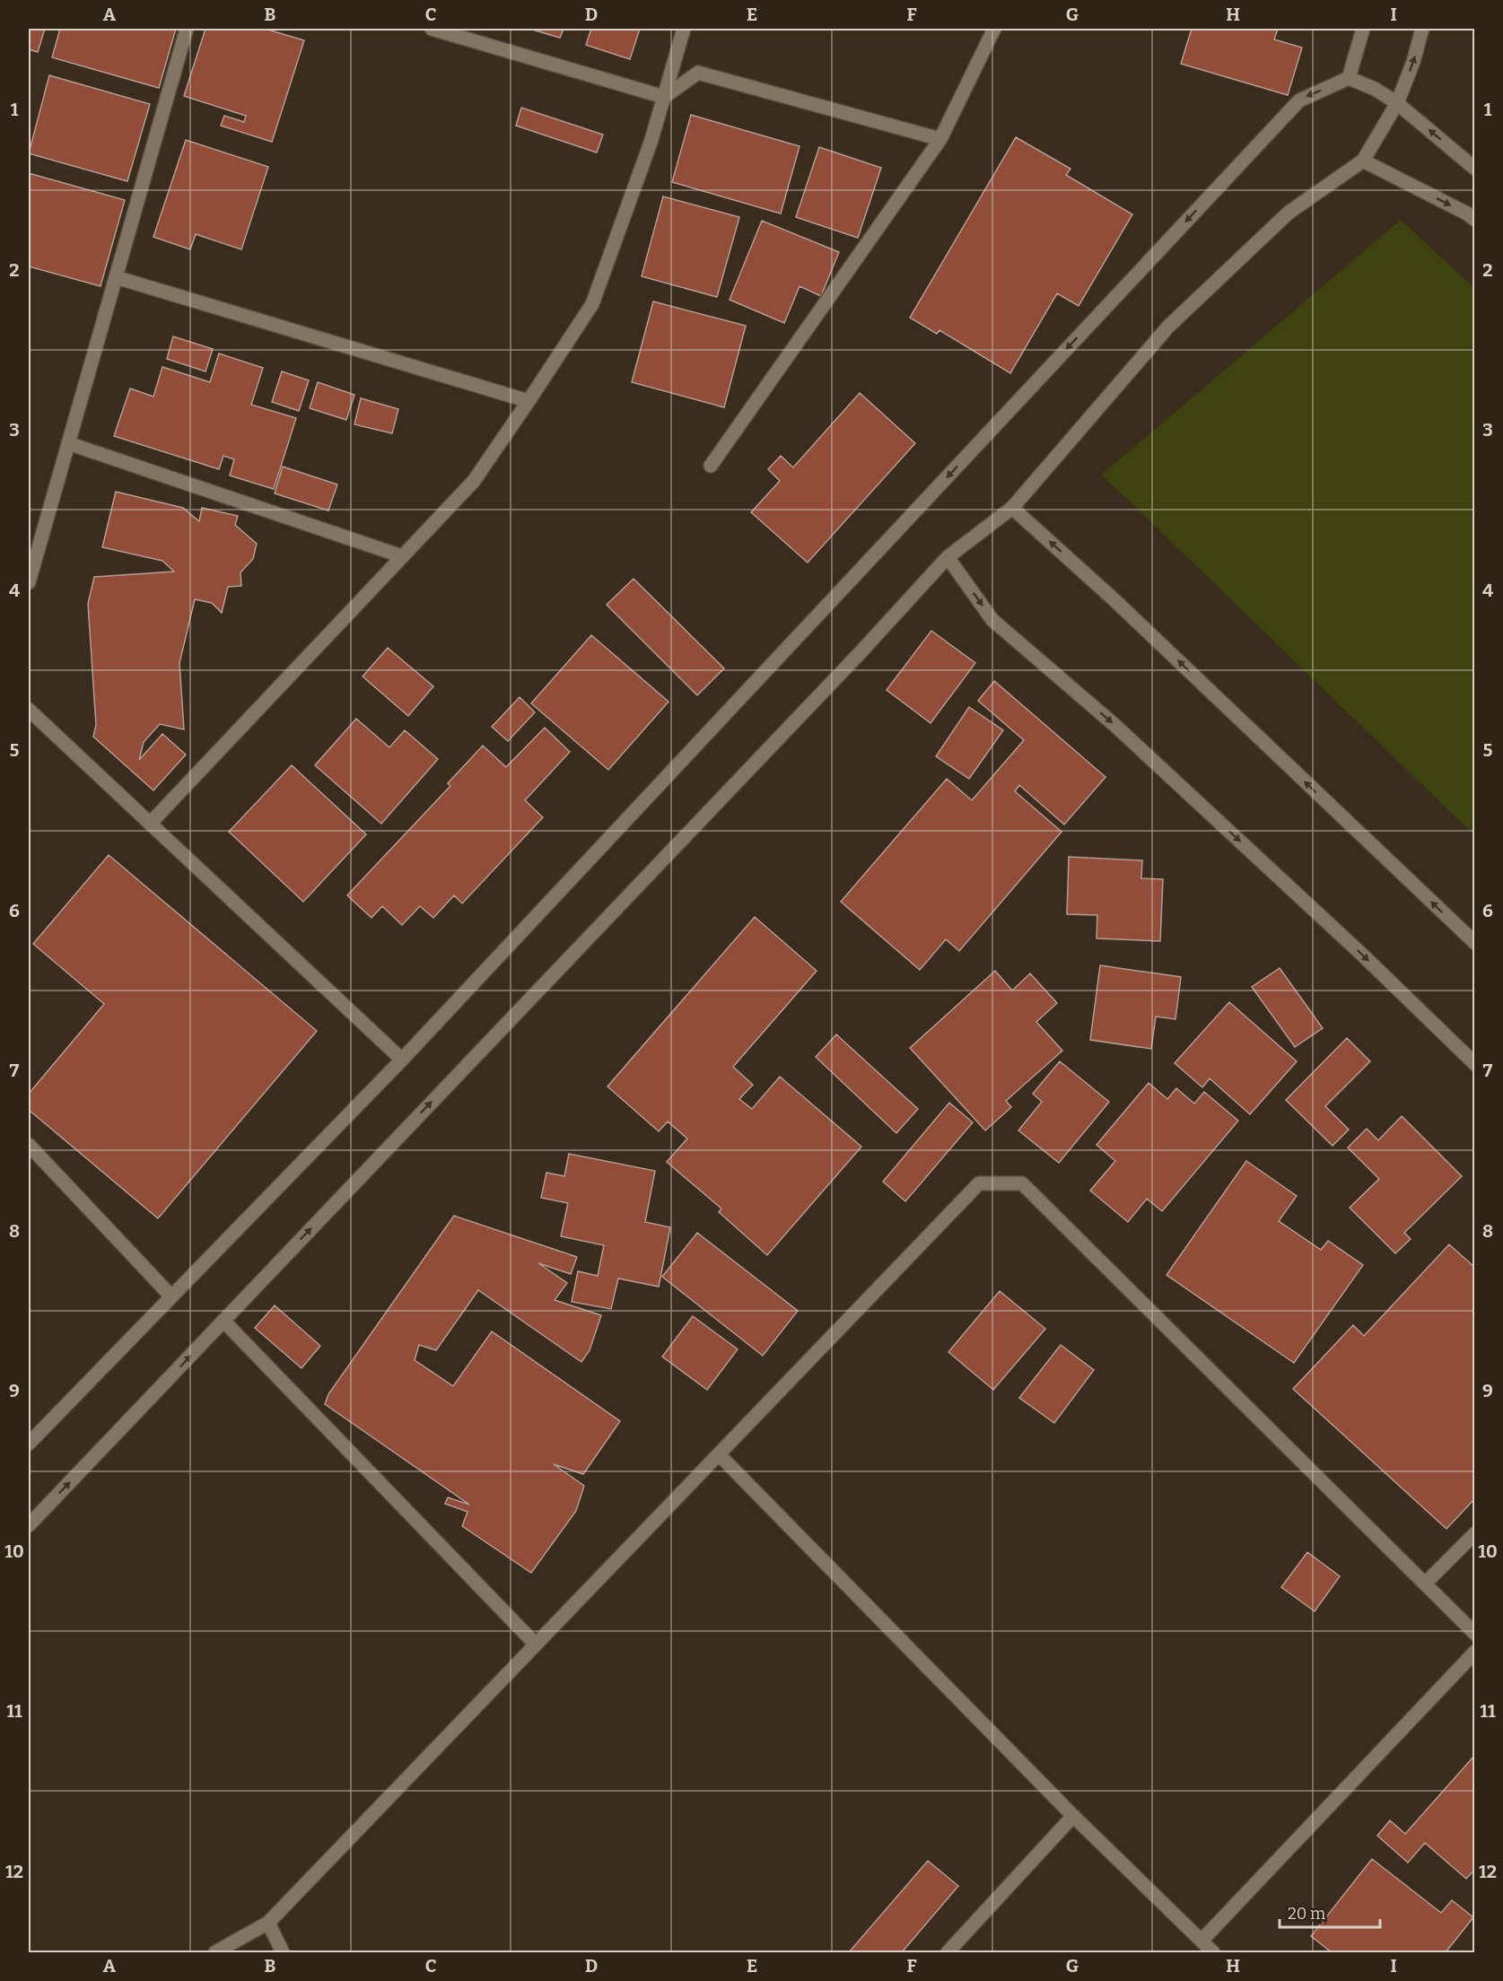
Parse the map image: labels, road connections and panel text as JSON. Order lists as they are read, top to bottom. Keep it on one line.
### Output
{"scale_bar":"20 m","grid":{"columns":["A","B","C","D","E","F","G","H","I"],"rows":["1","2","3","4","5","6","7","8","9","10","11","12"]}}
